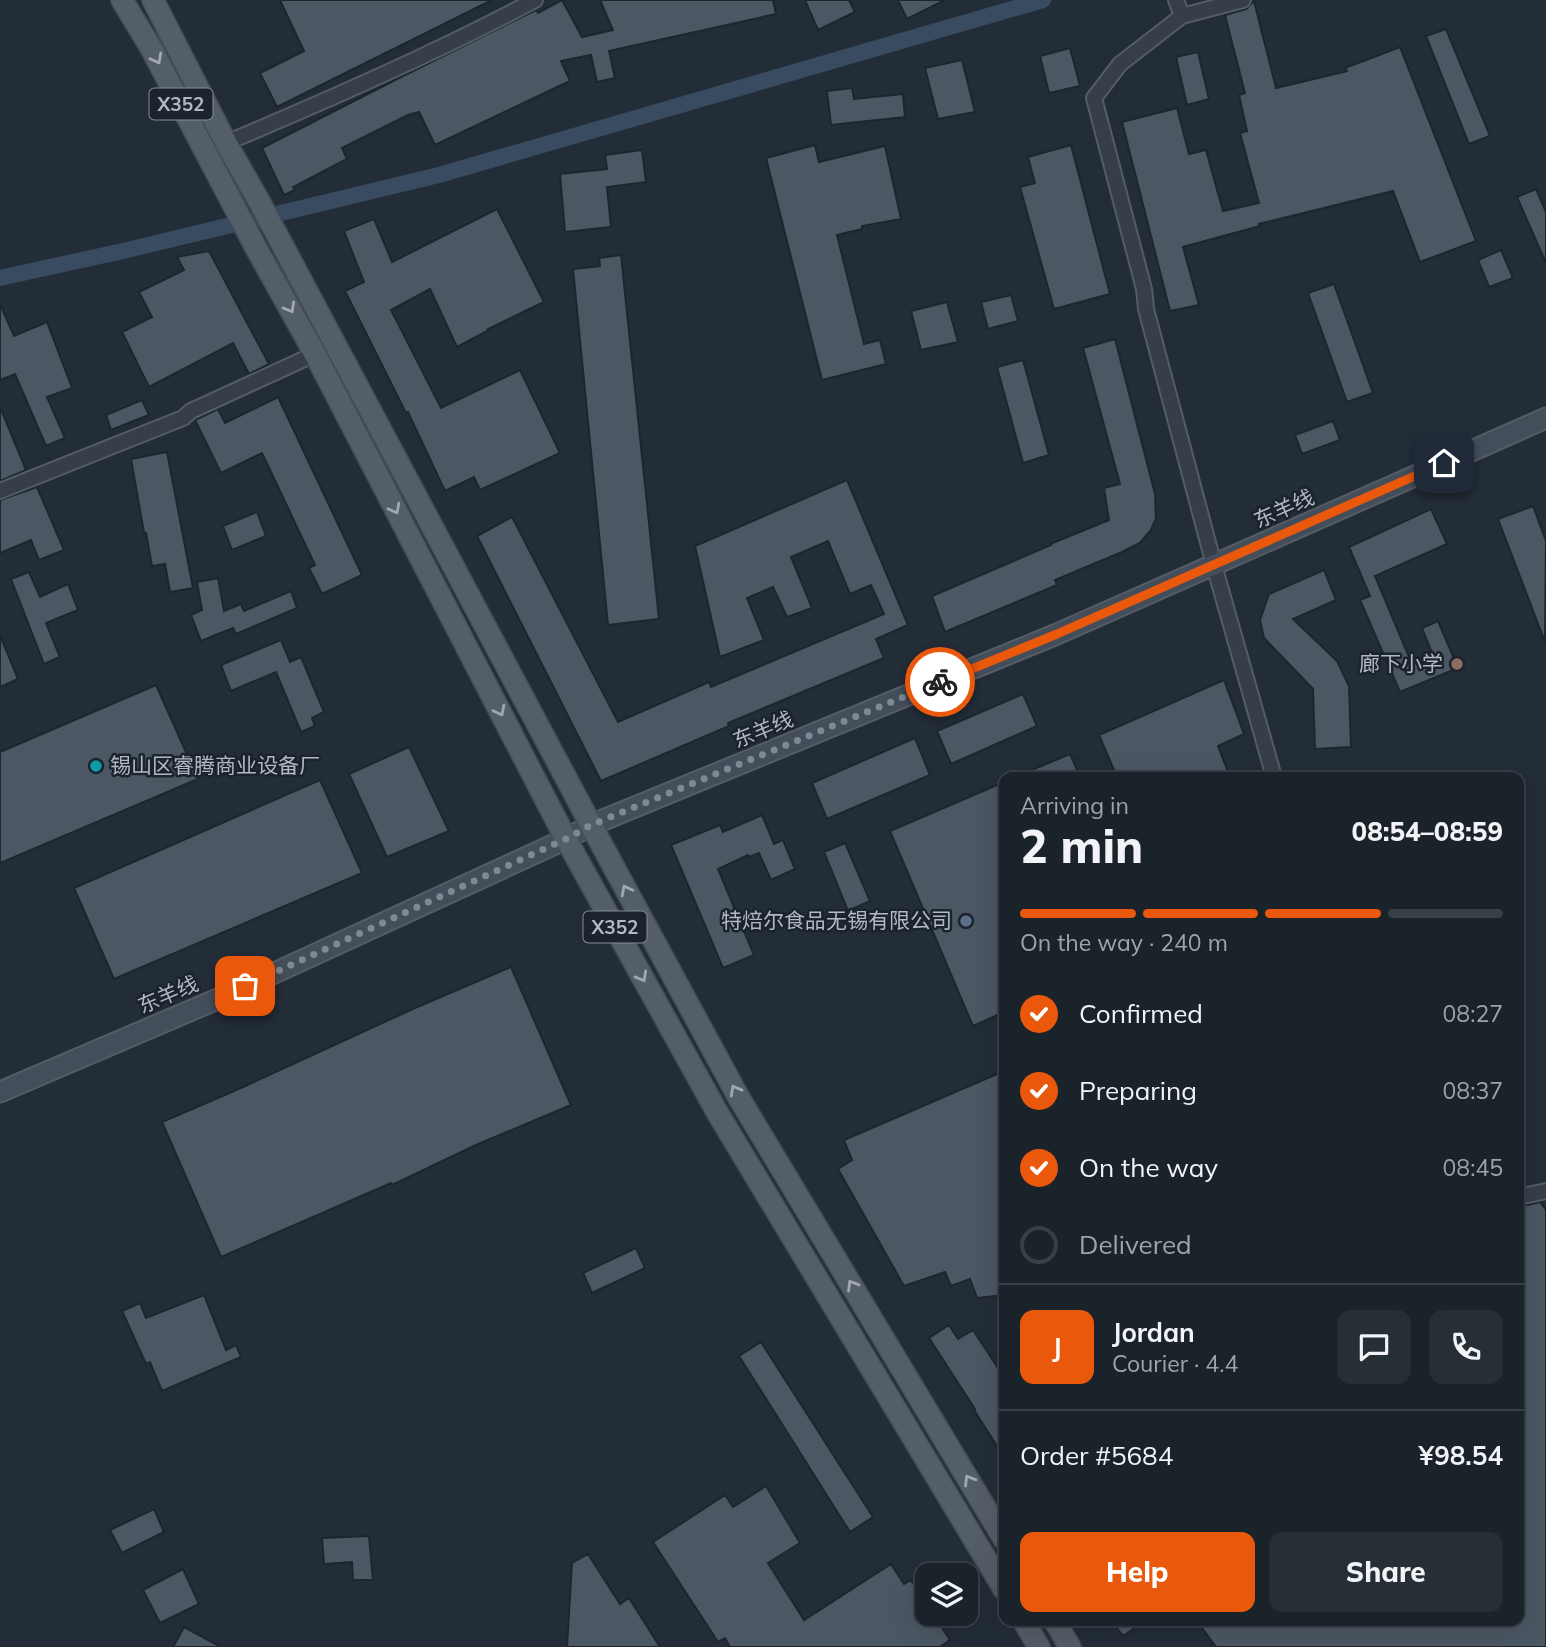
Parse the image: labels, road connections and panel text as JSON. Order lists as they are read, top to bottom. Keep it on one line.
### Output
{"streets":{"main road":["X352","东羊线"]},"crossings":[["X352","东羊线"]],"places":["廊下小学","锡山区睿腾商业设备厂","特焙尔食品无锡有限公司"],"page":{"heading":["2 min","Arriving in","08:54–08:59"],"panel":["Jordan","Courier · 4.4","Order #5684","¥98.54"],"bar":"On the way · 240 m","list":[["Confirmed","08:27"],["Preparing","08:37"],["On the way","08:45"],"Delivered"],"round":"J","buttons":["Help","Share"]}}
